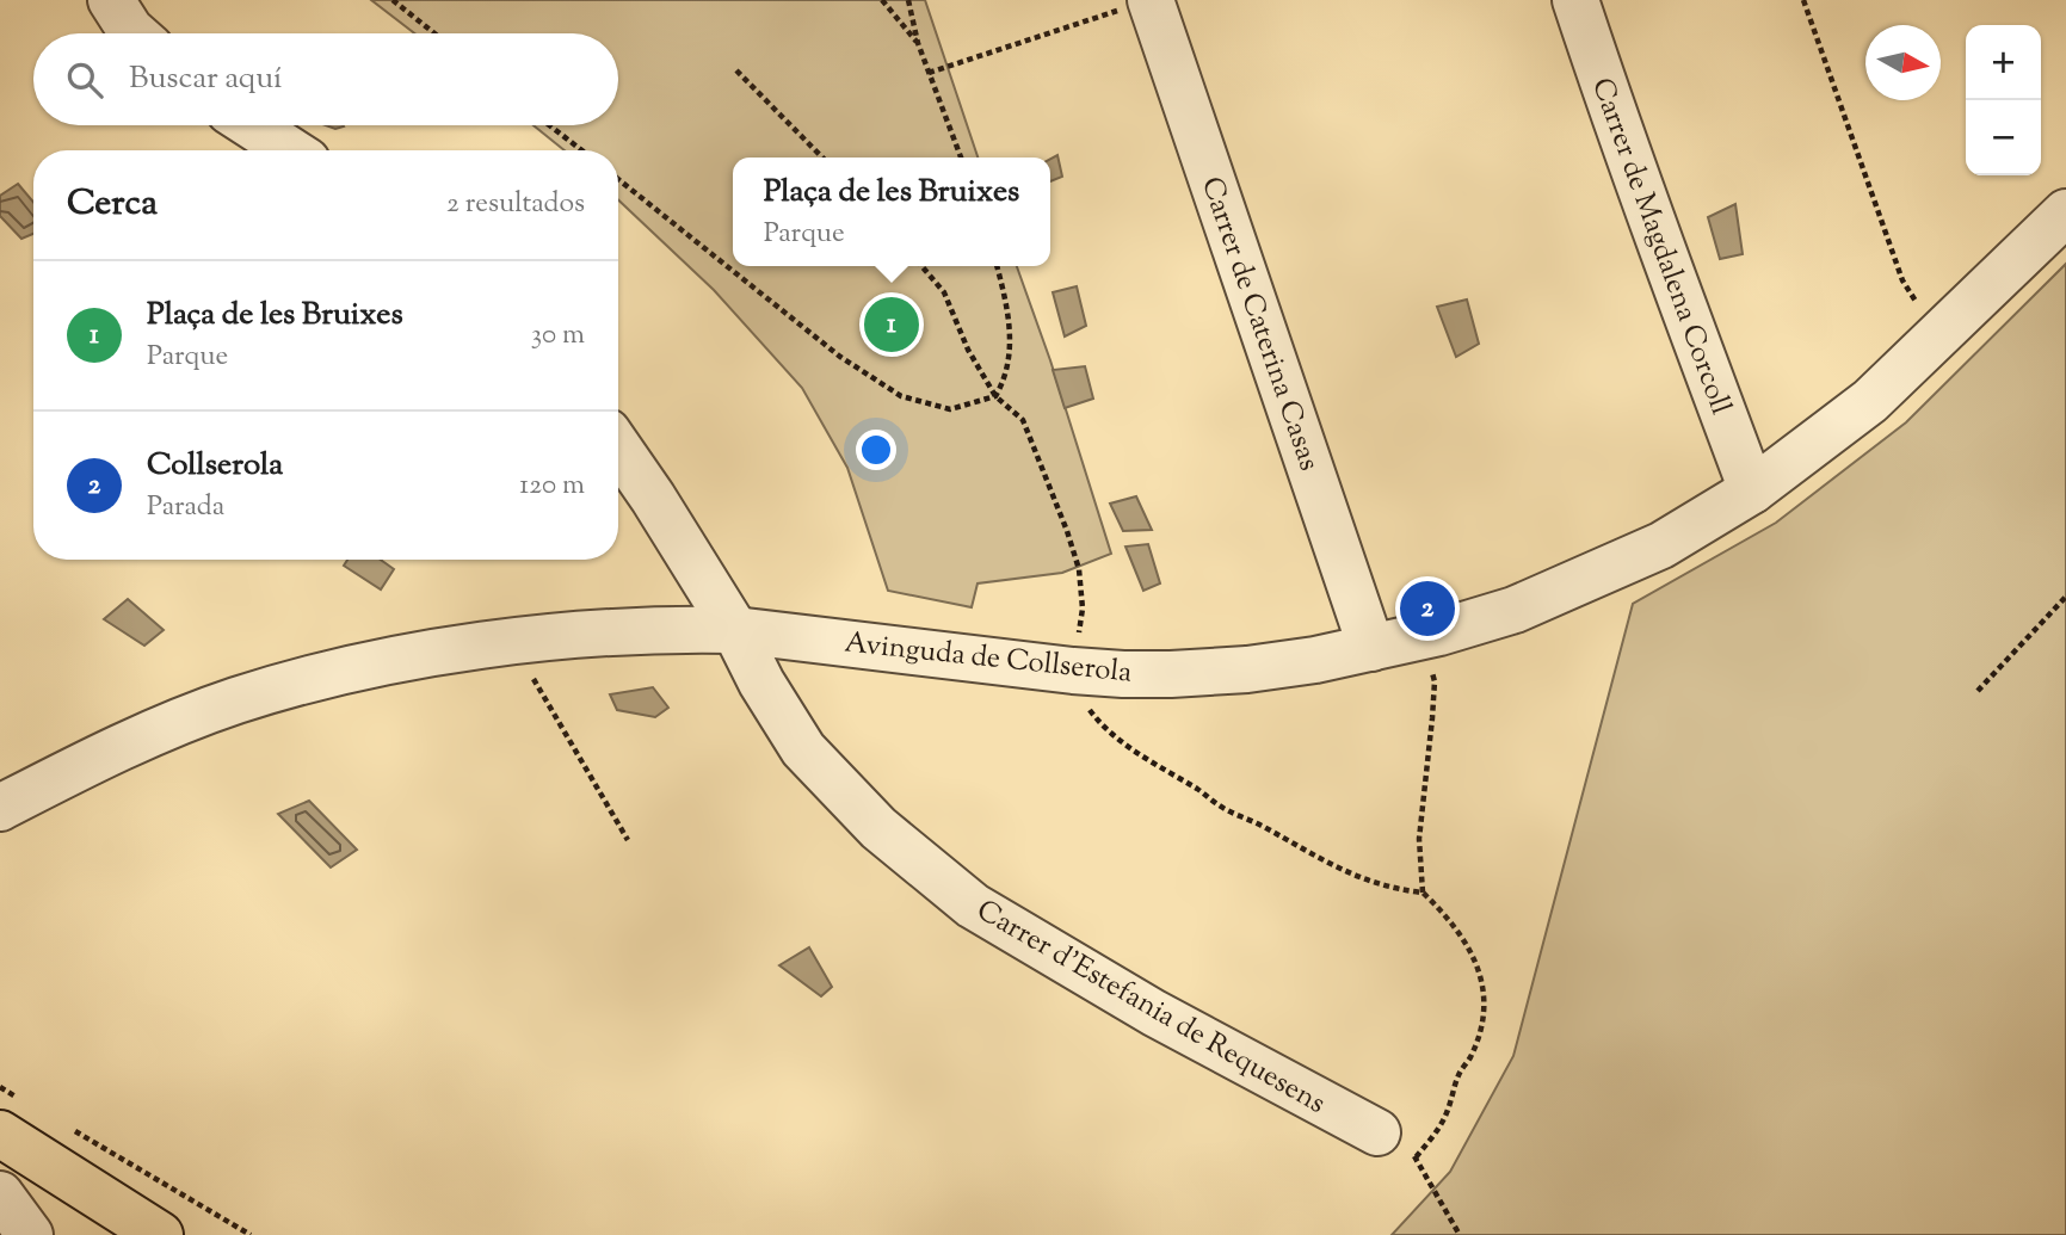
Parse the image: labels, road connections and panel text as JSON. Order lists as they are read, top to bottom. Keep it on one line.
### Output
{"streets":{"street":["Carrer de Magdalena Corcoll","Carrer de Caterina Casas","Avinguda de Collserola","Carrer d'Estefania de Requesens"]},"crossings":[["Carrer de Magdalena Corcoll","Avinguda de Collserola"],["Carrer de Caterina Casas","Avinguda de Collserola"],["Avinguda de Collserola","Carrer d'Estefania de Requesens"]],"north":"right","page":{"map_buttons":["+","−"],"search":"Buscar aquí","heading":["Cerca","2 resultados"],"popup":["Plaça de les Bruixes","Parque"],"list":[{"mark":"1","name":"Plaça de les Bruixes","note":"Parque","value":"30 m"},{"mark":"2","name":"Collserola","note":"Parada","value":"120 m"}],"pins":["1","2"]}}
